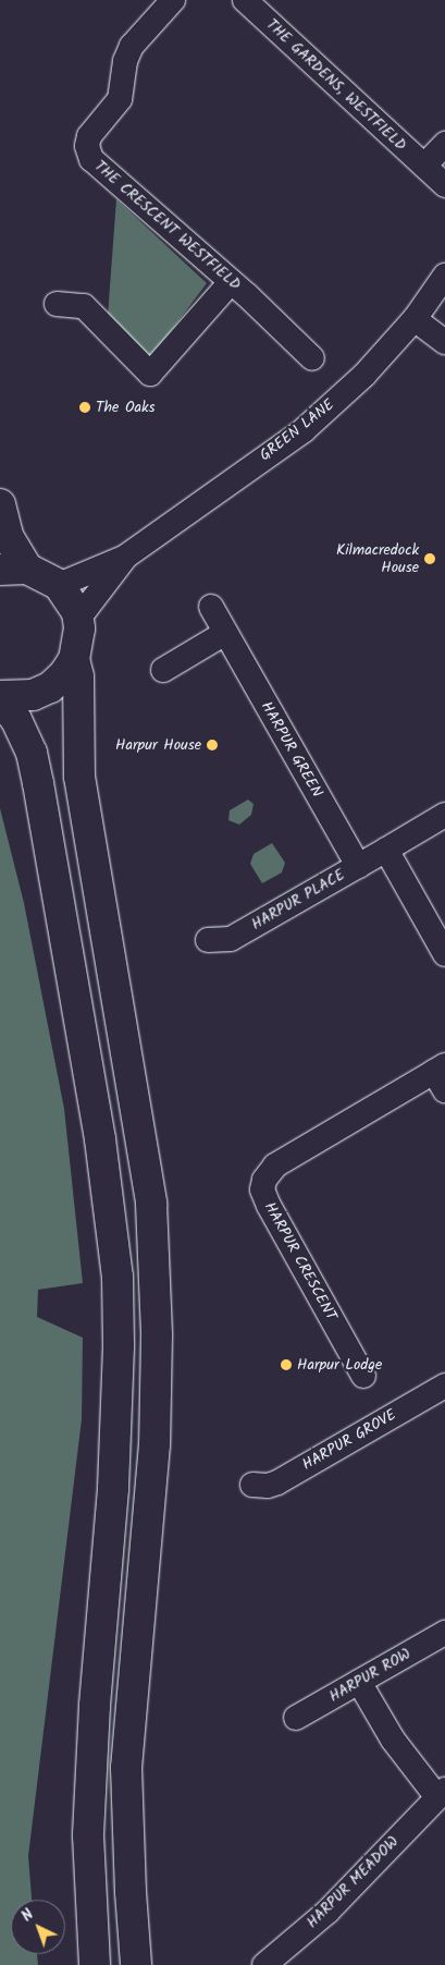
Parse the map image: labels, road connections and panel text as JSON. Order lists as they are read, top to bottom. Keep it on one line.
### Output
{"streets":{"street":["THE GARDENS, WESTFIELD","THE CRESCENT WESTFIELD","GREEN LANE","HARPUR GREEN","HARPUR PLACE","HARPUR CRESCENT","HARPUR GROVE","HARPUR ROW","HARPUR MEADOW"]},"crossings":[["HARPUR GREEN","HARPUR PLACE"]],"places":["The Oaks","Kilmacredock House","Harpur House","Harpur Lodge"],"north":"top left"}
